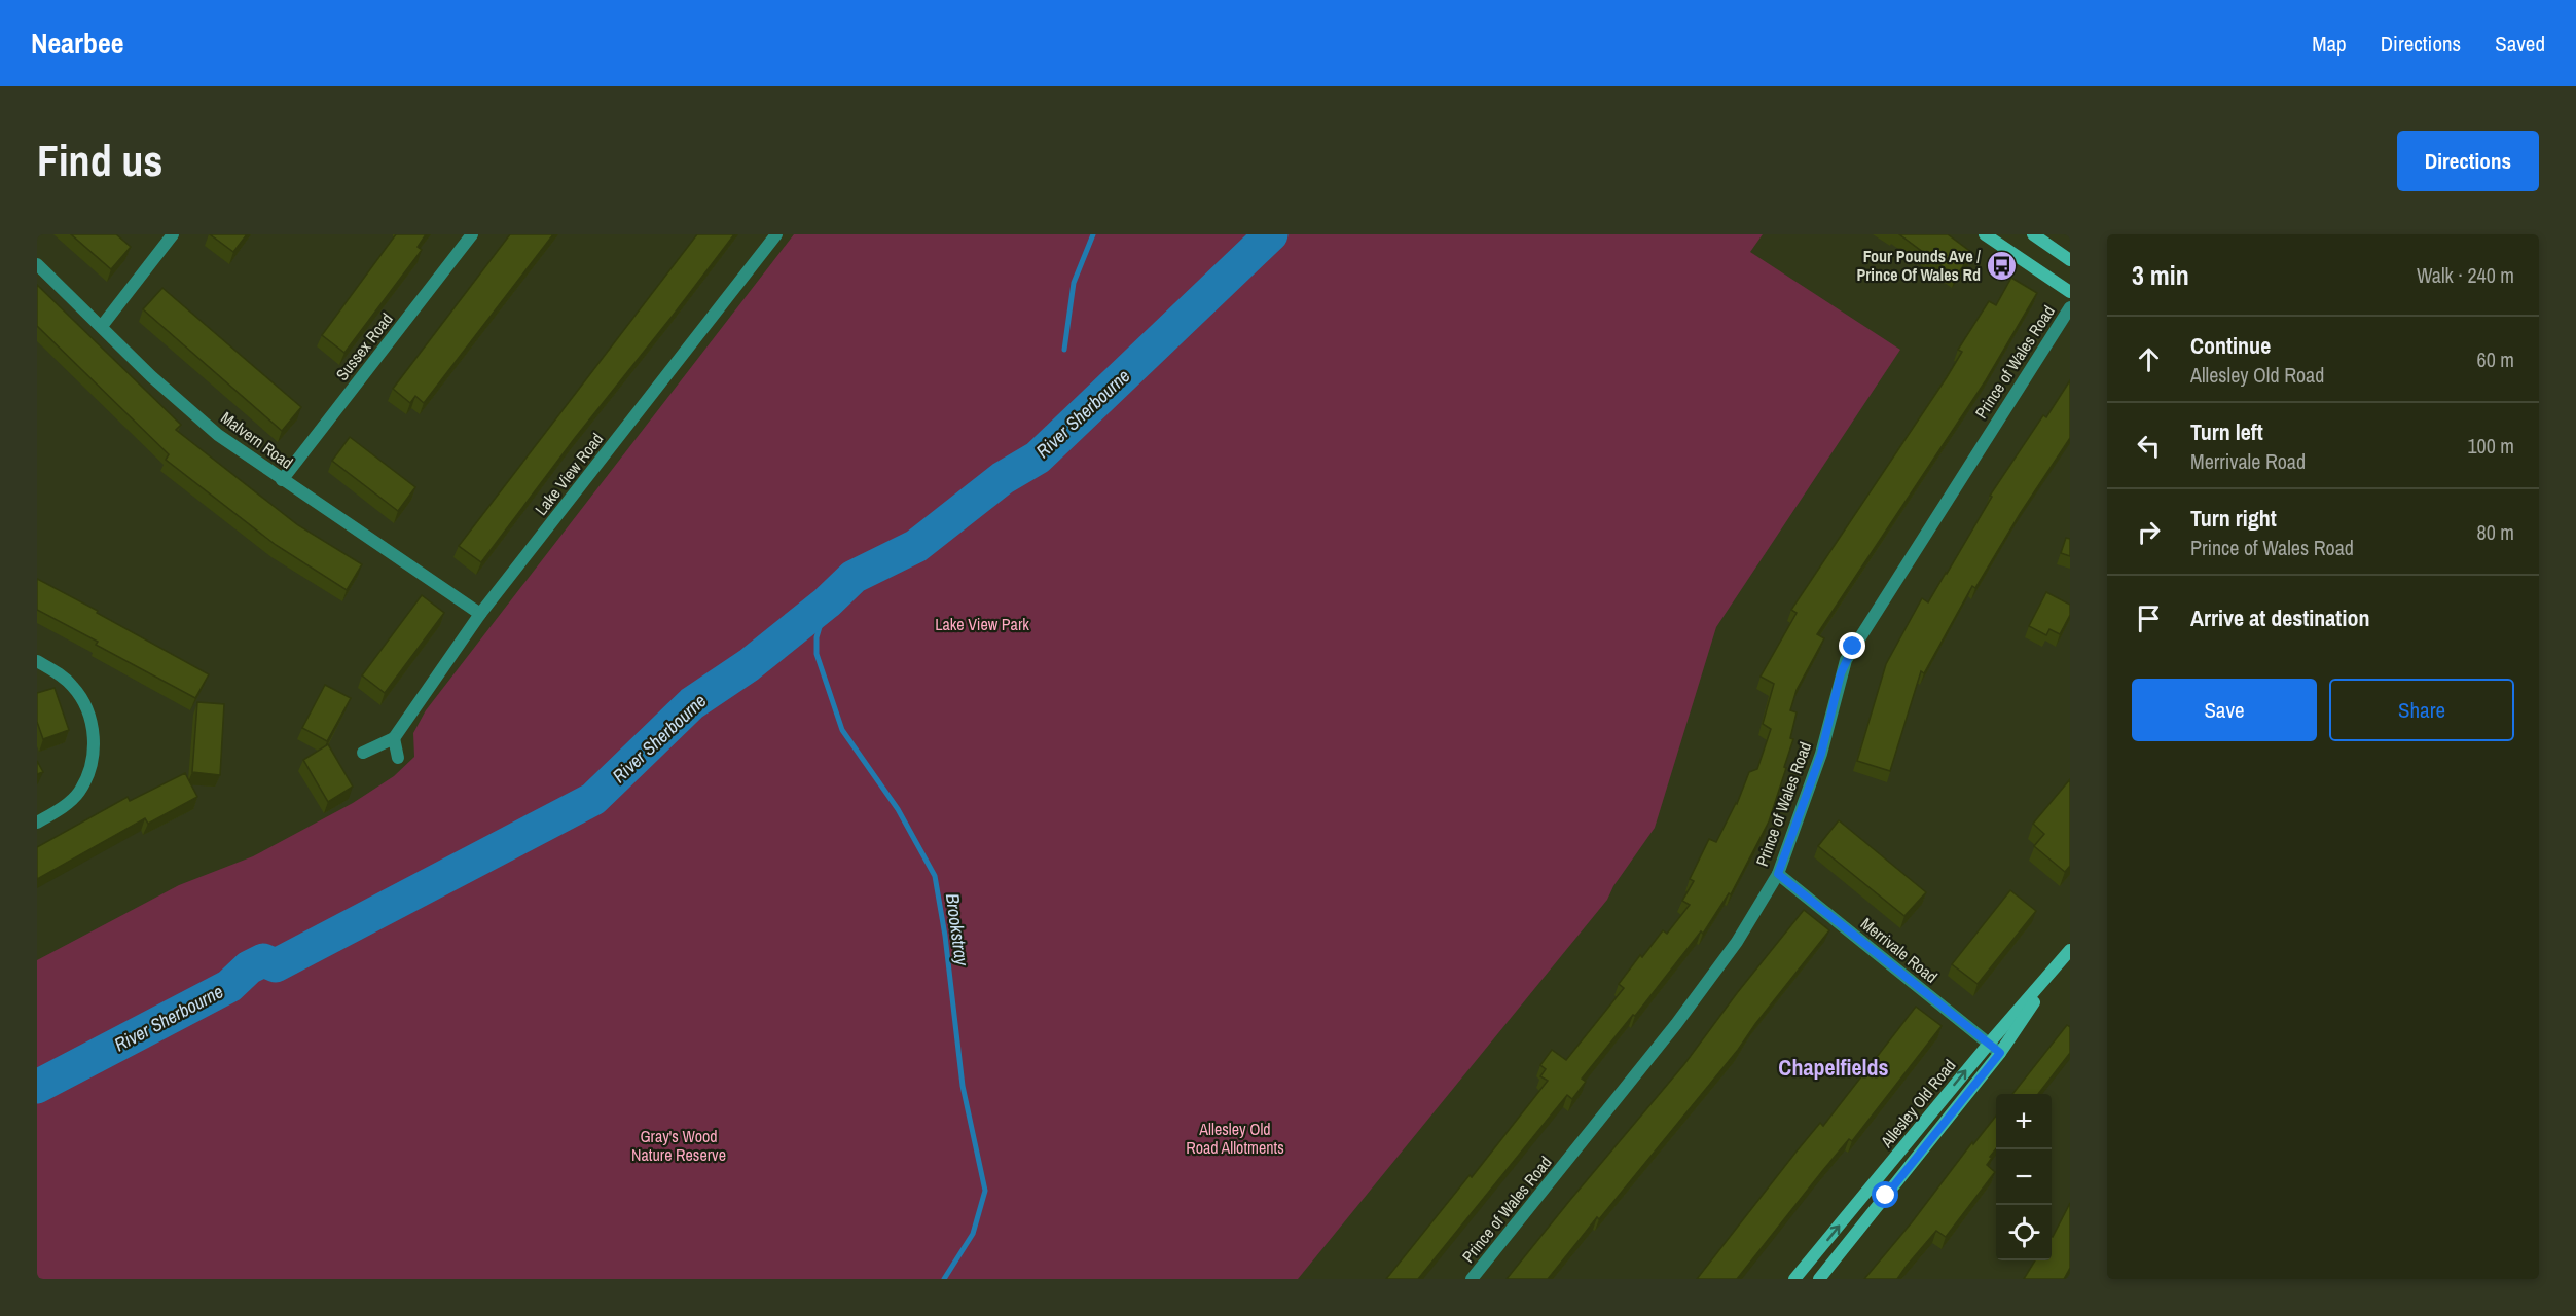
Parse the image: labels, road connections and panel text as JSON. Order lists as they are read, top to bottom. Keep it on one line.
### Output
{"streets":{"main road":["Allesley Old Road"],"street":["Sussex Road","Prince of Wales Road","Malvern Road","Lake View Road","Merrivale Road"]},"crossings":[["Sussex Road","Malvern Road"],["Prince of Wales Road","Merrivale Road"],["Malvern Road","Lake View Road"],["Merrivale Road","Allesley Old Road"]],"districts":["Chapelfields"],"water":["River Sherbourne","Brookstray"],"parks":["Lake View Park","Allesley Old Road Allotments","Gray's Wood Nature Reserve"],"places":{"bus stop":["Four Pounds Ave / Prince Of Wales Rd"]},"page":{"header":"Nearbee","nav":["Map","Directions","Saved"],"buttons":["Directions",["Save","Share"]],"title":"Find us","heading":["3 min","Walk · 240 m"],"list":[["Continue","Allesley Old Road","60 m"],["Turn left","Merrivale Road","100 m"],["Turn right","Prince of Wales Road","80 m"],"Arrive at destination"],"map_buttons":["+","−"]}}
